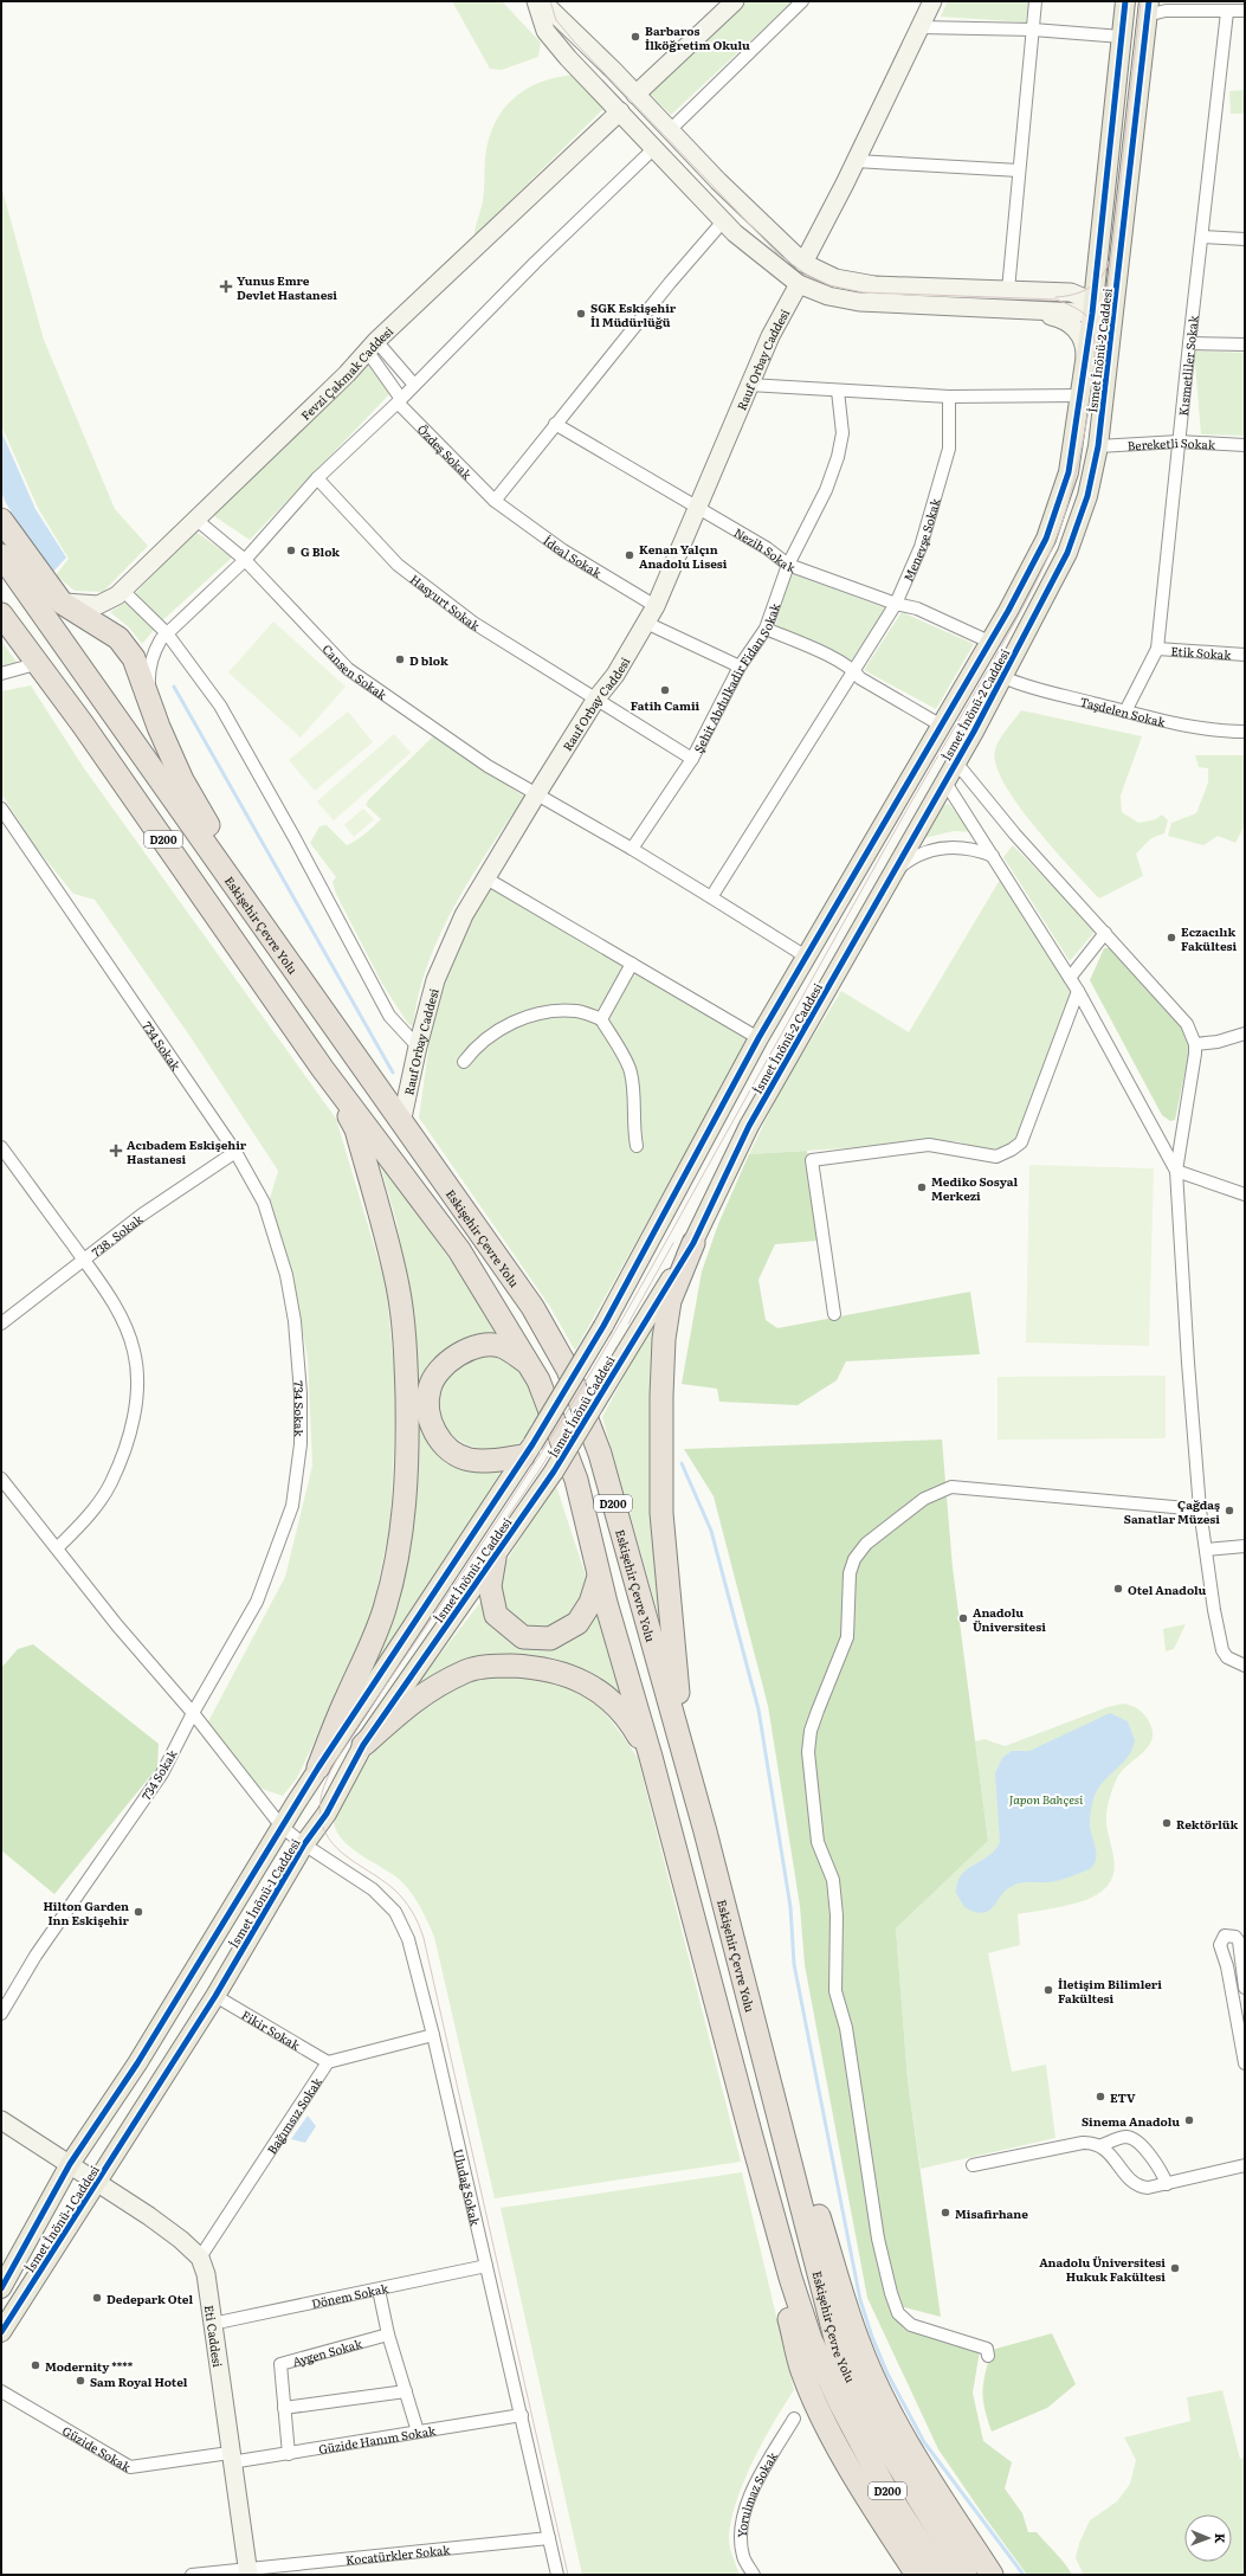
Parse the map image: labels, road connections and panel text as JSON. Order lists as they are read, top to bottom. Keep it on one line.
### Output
{"streets":{"highway":["D200","Eskişehir Çevre Yolu"],"main road":["İsmet İnönü-2 Caddesi","İsmet İnönü Caddesi","İsmet İnönü-1 Caddesi"],"street":["Rauf Orbay Caddesi","Kısmetliler Sokak","Fevzi Çakmak Caddesi","Bereketli Sokak","Özdeş Sokak","Menevşe Sokak","Nezih Sokak","İdeal Sokak","Hasyurt Sokak","Etik Sokak","Cansen Sokak","Şehit Abdulkadir Fidan Sokak","Taşdelen Sokak","734 Sokak","738. Sokak","Fikir Sokak","Bağımsız Sokak","Uludağ Sokak","Dönem Sokak","Eti Caddesi","Aygen Sokak","Güzide Hanım Sokak","Güzide Sokak","Yorulmaz Sokak","Kocatürkler Sokak"]},"crossings":[["İsmet İnönü-2 Caddesi","Bereketli Sokak"],["İsmet İnönü-2 Caddesi","Nezih Sokak"],["İsmet İnönü-2 Caddesi","Taşdelen Sokak"],["İsmet İnönü-2 Caddesi","İsmet İnönü Caddesi"],["Rauf Orbay Caddesi","Nezih Sokak"],["Rauf Orbay Caddesi","İdeal Sokak"],["Rauf Orbay Caddesi","Hasyurt Sokak"],["Rauf Orbay Caddesi","Cansen Sokak"],["Rauf Orbay Caddesi","Eskişehir Çevre Yolu"],["Kısmetliler Sokak","Bereketli Sokak"],["Kısmetliler Sokak","Etik Sokak"],["Kısmetliler Sokak","Taşdelen Sokak"],["Fevzi Çakmak Caddesi","Özdeş Sokak"],["Fevzi Çakmak Caddesi","Cansen Sokak"],["Özdeş Sokak","İdeal Sokak"],["Menevşe Sokak","Nezih Sokak"],["Nezih Sokak","Şehit Abdulkadir Fidan Sokak"],["Hasyurt Sokak","Şehit Abdulkadir Fidan Sokak"],["734 Sokak","738. Sokak"],["734 Sokak","Uludağ Sokak"],["İsmet İnönü Caddesi","İsmet İnönü-1 Caddesi"],["İsmet İnönü-1 Caddesi","Fikir Sokak"],["İsmet İnönü-1 Caddesi","Uludağ Sokak"],["İsmet İnönü-1 Caddesi","Eti Caddesi"],["Fikir Sokak","Bağımsız Sokak"],["Bağımsız Sokak","Eti Caddesi"],["Uludağ Sokak","Dönem Sokak"],["Uludağ Sokak","Güzide Hanım Sokak"],["Uludağ Sokak","Kocatürkler Sokak"],["Dönem Sokak","Eti Caddesi"],["Eti Caddesi","Güzide Hanım Sokak"],["Eti Caddesi","Güzide Sokak"],["Eti Caddesi","Kocatürkler Sokak"],["Aygen Sokak","Güzide Hanım Sokak"],["Güzide Hanım Sokak","Güzide Sokak"]],"parks":["Japon Bahçesi"],"places":{"other":["Barbaros İlköğretim Okulu","SGK Eskişehir İl Müdürlüğü","G Blok","Kenan Yalçın Anadolu Lisesi","D blok","Fatih Camii","Eczacılık Fakültesi","Mediko Sosyal Merkezi","Çağdaş Sanatlar Müzesi","Otel Anadolu","Anadolu Üniversitesi","Rektörlük","Hilton Garden Inn Eskişehir","İletişim Bilimleri Fakültesi","ETV","Sinema Anadolu","Misafirhane","Anadolu Üniversitesi Hukuk Fakültesi","Dedepark Otel","Modernity ****","Sam Royal Hotel"],"health":["Yunus Emre Devlet Hastanesi","Acıbadem Eskişehir Hastanesi"]},"north":"right"}
